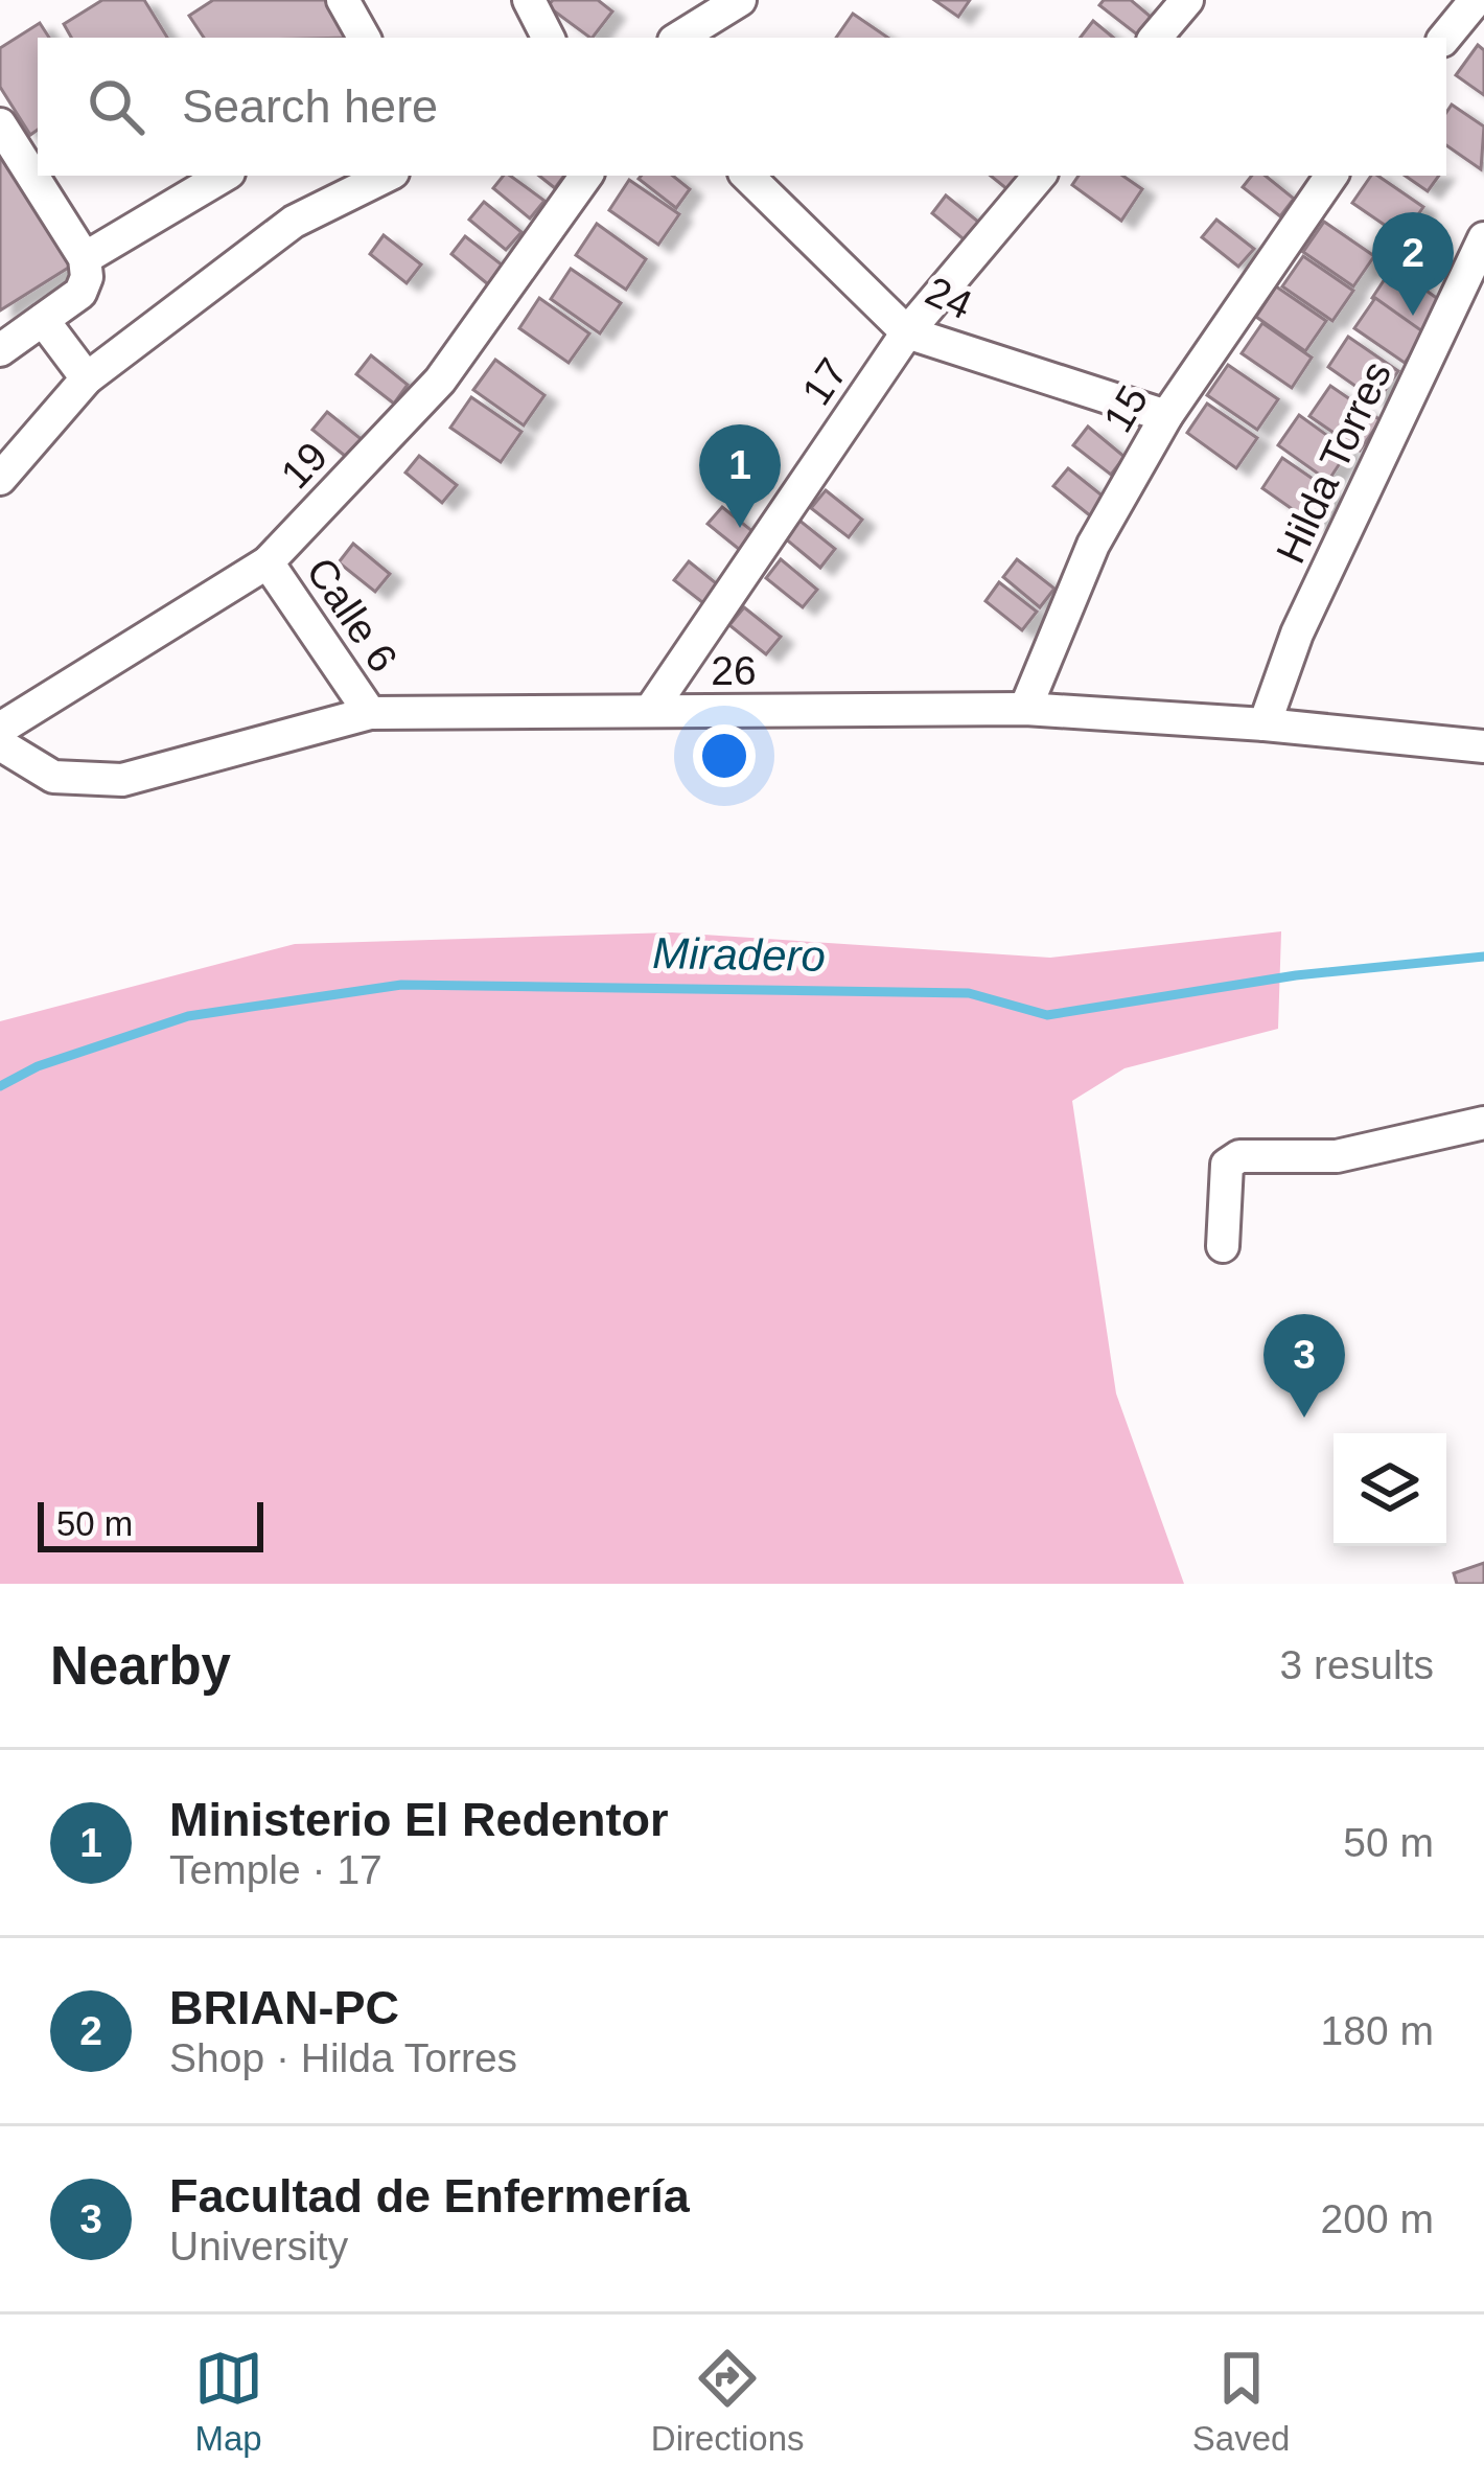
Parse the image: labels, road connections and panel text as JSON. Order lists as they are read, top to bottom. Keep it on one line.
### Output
{"streets":{"street":["24","17","15","Hilda Torres","19","Calle 6","26"]},"crossings":[["24","17"],["24","15"],["17","26"],["15","26"],["Hilda Torres","26"],["19","Calle 6"],["Calle 6","26"]],"water":["Miradero"],"scale_bar":"50 m","page":{"search":"Search here","pins":["2","1","3"],"scale":"50 m","heading":["Nearby","3 results"],"list":[{"mark":"1","name":"Ministerio El Redentor","note":"Temple · 17","value":"50 m"},{"mark":"2","name":"BRIAN-PC","note":"Shop · Hilda Torres","value":"180 m"},{"mark":"3","name":"Facultad de Enfermería","note":"University","value":"200 m"}],"nav":["Map","Directions","Saved"]}}
